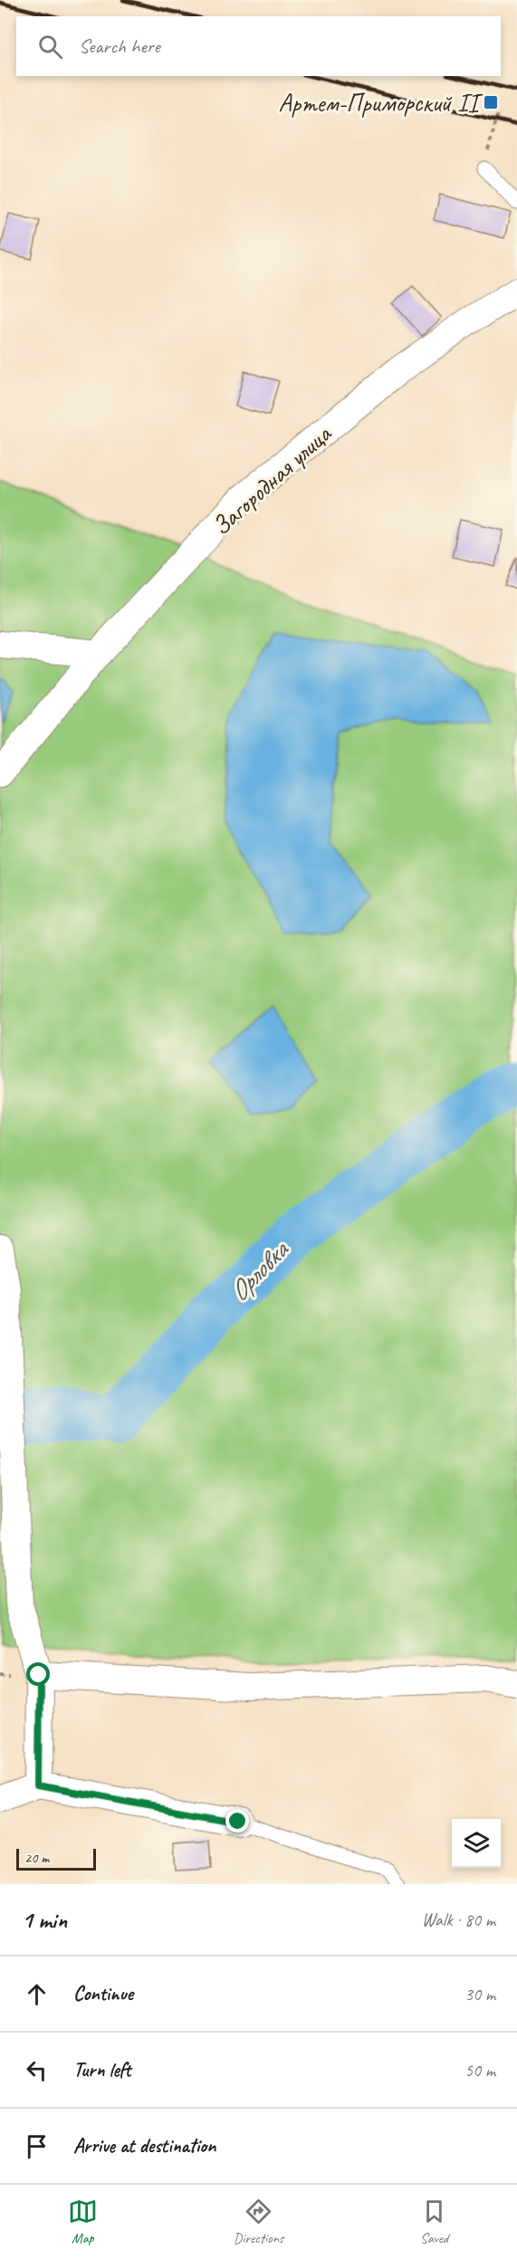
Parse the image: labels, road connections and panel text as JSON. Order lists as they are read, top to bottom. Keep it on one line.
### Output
{"streets":{"street":["Загородная улица"]},"water":["Орловка"],"places":{"transit":["Артем-Приморский II"]},"scale_bar":"20 m","page":{"search":"Search here","scale":"20 m","heading":["1 min","Walk · 80 m"],"list":[["Continue","30 m"],["Turn left","50 m"],"Arrive at destination"],"nav":["Map","Directions","Saved"]}}
